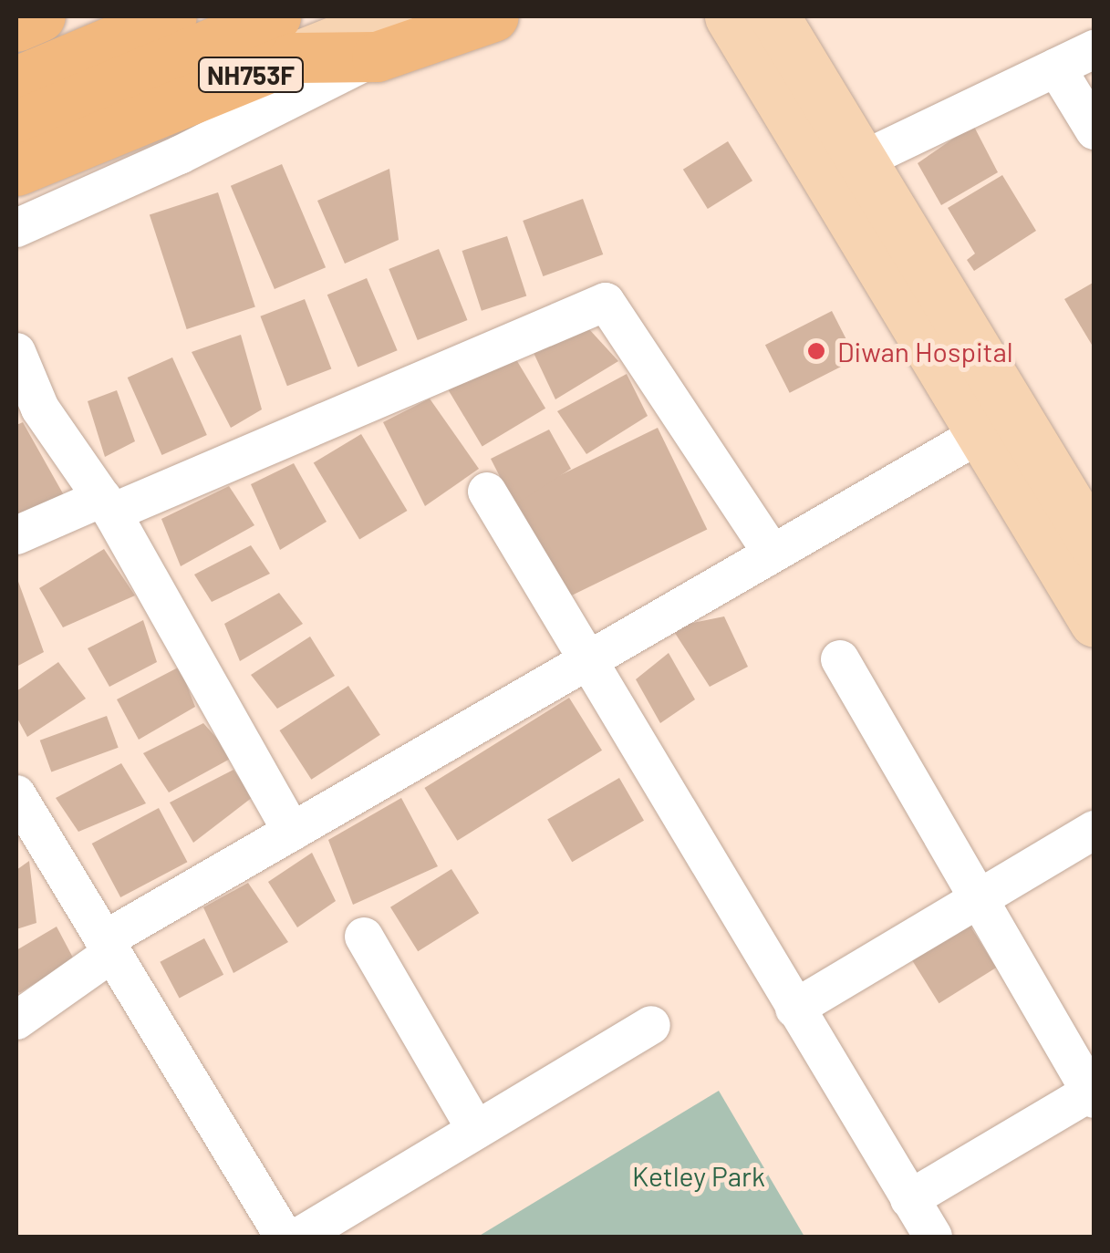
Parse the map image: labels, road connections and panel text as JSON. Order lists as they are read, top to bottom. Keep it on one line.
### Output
{"streets":{"highway":["NH753F"]},"parks":["Ketley Park"],"places":["Diwan Hospital"]}
